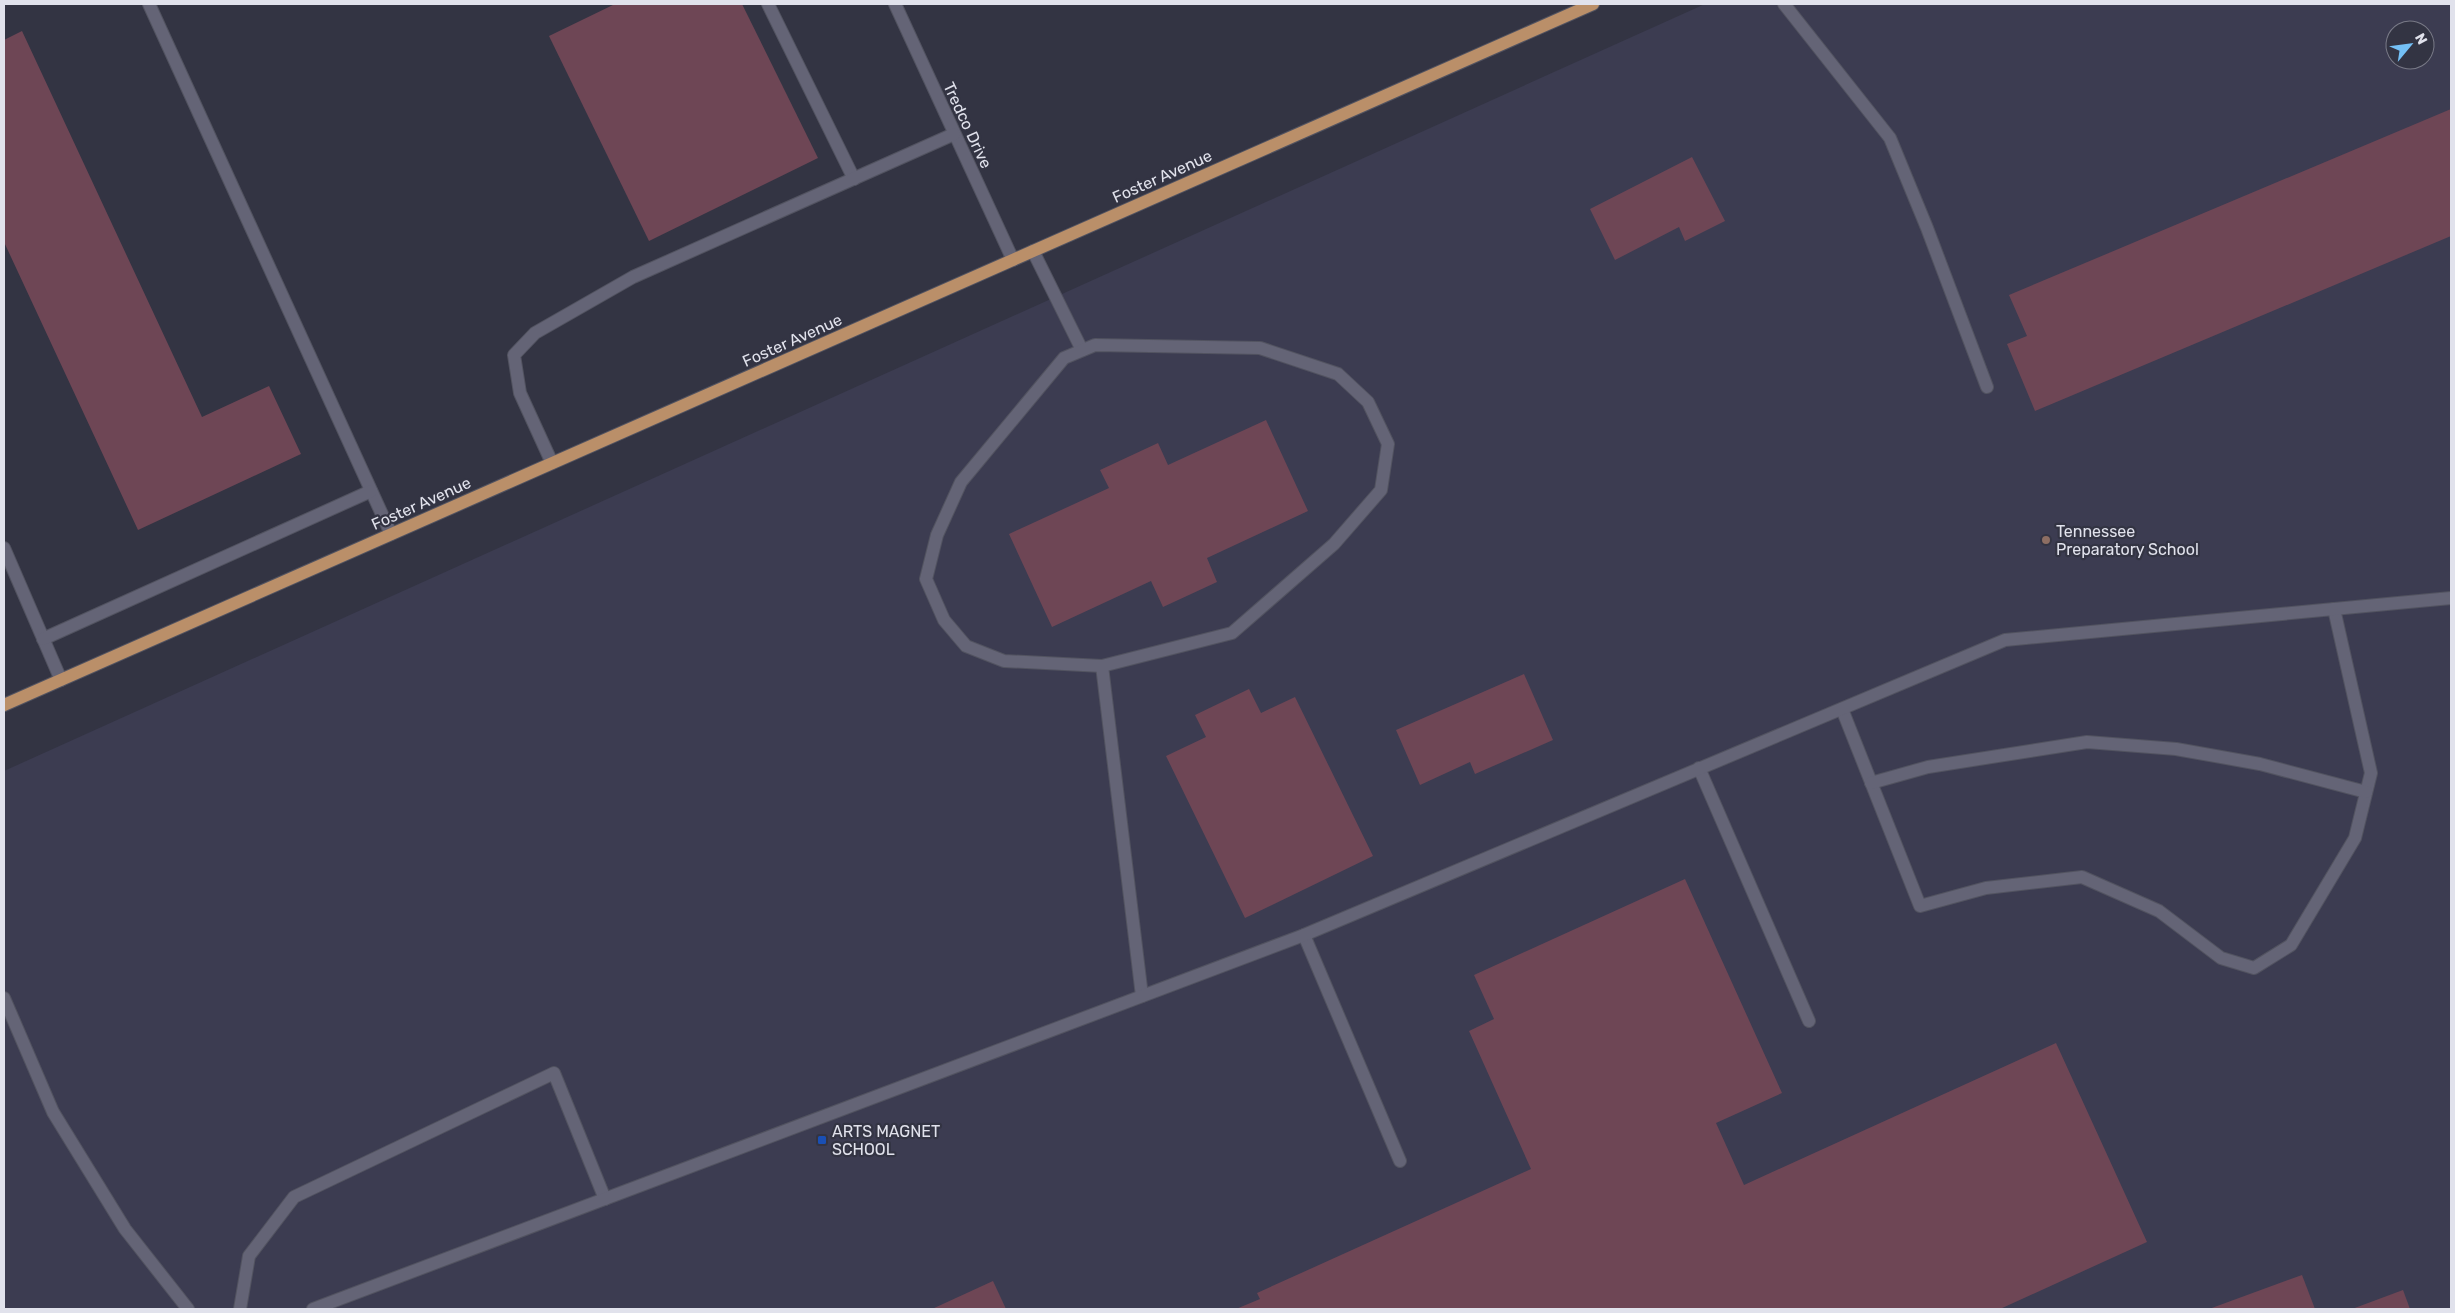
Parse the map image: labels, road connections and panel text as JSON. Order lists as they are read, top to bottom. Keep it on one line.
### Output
{"streets":{"main road":["Foster Avenue"],"street":["Tredco Drive"]},"crossings":[["Tredco Drive","Foster Avenue"]],"places":{"other":["Tennessee Preparatory School"],"transit":["ARTS MAGNET SCHOOL"]},"north":"top right"}
